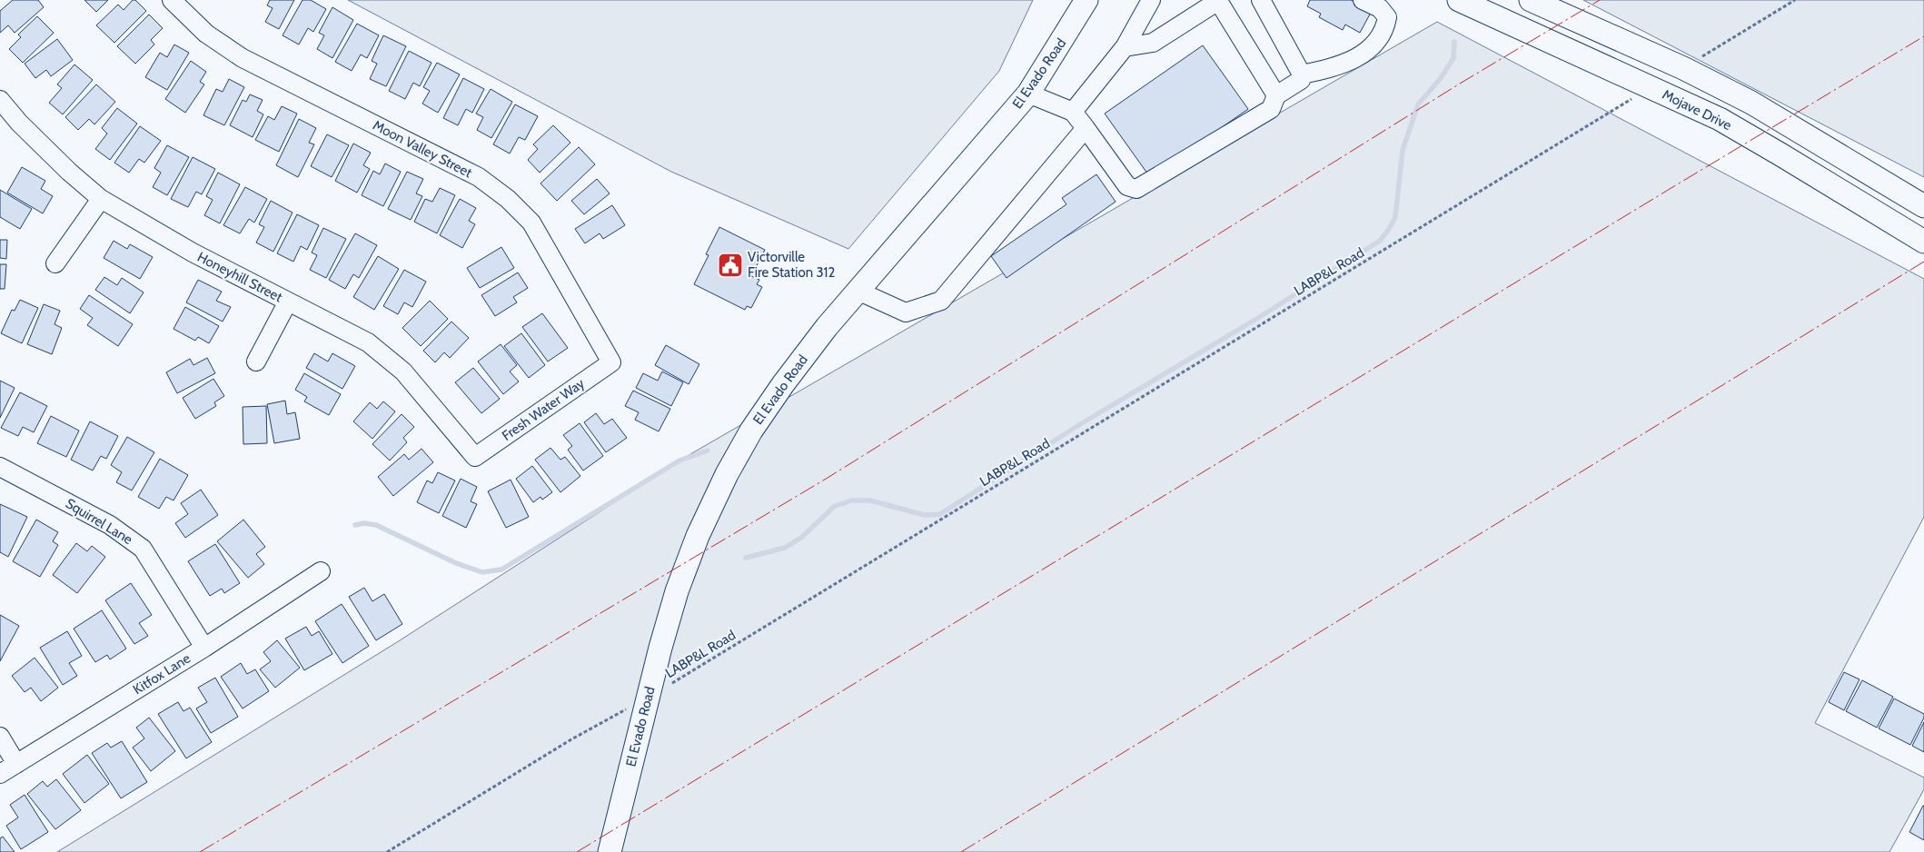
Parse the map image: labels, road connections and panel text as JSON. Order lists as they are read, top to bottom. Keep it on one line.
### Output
{"streets":{"main road":["El Evado Road","Mojave Drive"],"street":["Moon Valley Street","Honeyhill Street","Fresh Water Way","Squirrel Lane","Kitfox Lane"],"path":["LABP&L Road"]},"crossings":[["El Evado Road","LABP&L Road"],["Mojave Drive","LABP&L Road"],["Moon Valley Street","Fresh Water Way"],["Honeyhill Street","Fresh Water Way"],["Squirrel Lane","Kitfox Lane"]],"places":{"public building":["Victorville Fire Station 312"]}}
